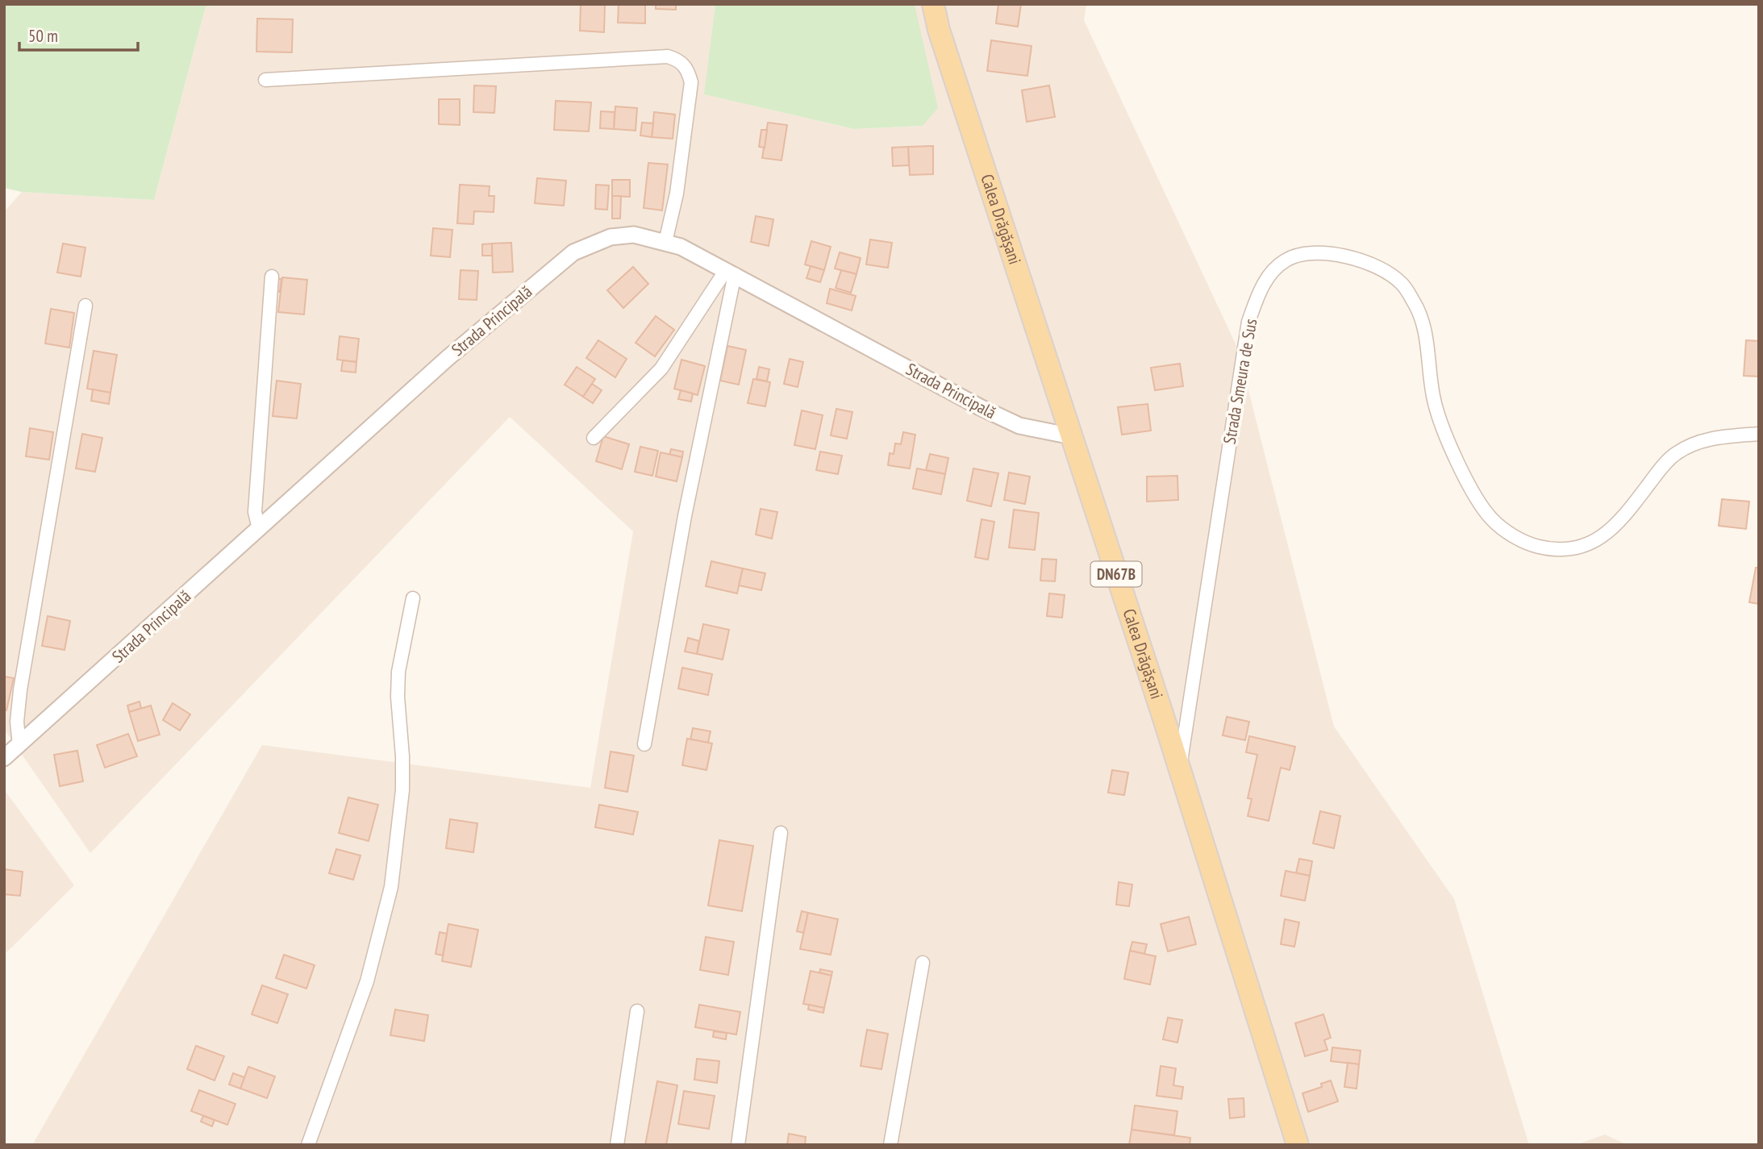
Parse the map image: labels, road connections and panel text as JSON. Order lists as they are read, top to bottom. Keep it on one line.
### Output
{"streets":{"main road":["Calea Drăgășani","DN67B"],"street":["Strada Principală","Strada Smeura de Sus"]},"crossings":[["Calea Drăgășani","Strada Principală"],["Calea Drăgășani","Strada Smeura de Sus"]],"scale_bar":"50 m"}
